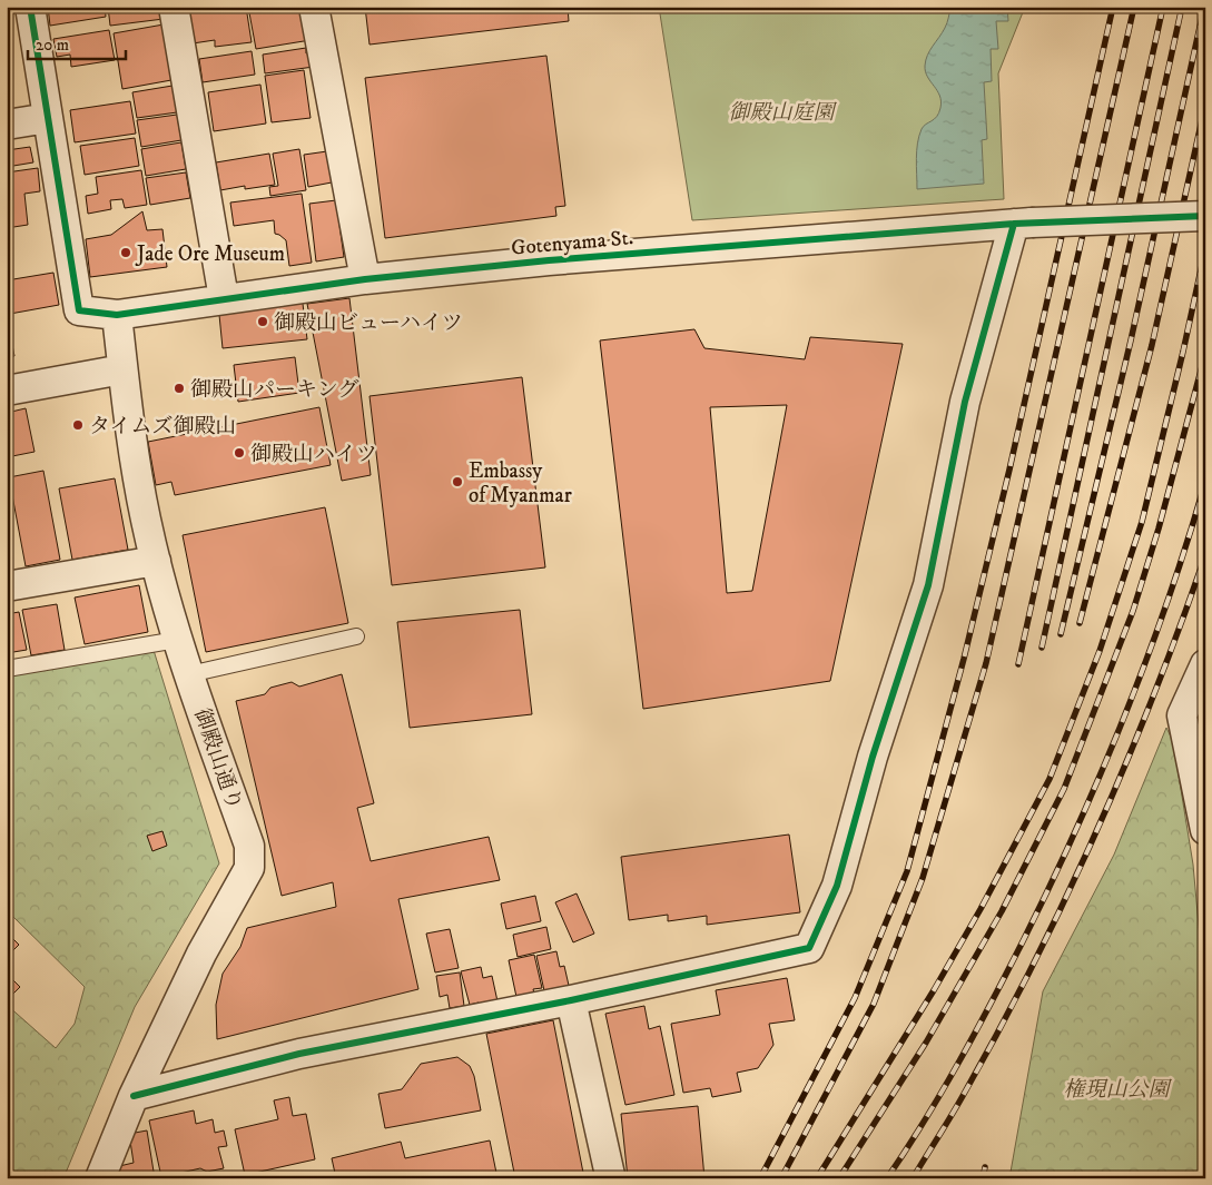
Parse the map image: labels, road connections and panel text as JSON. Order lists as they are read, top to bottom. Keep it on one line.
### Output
{"streets":{"street":["Gotenyama St.","御殿山通り"]},"crossings":[["Gotenyama St.","御殿山通り"]],"parks":["御殿山庭園","権現山公園"],"places":["Jade Ore Museum","御殿山ビューハイツ","御殿山パーキング","タイムズ御殿山","御殿山ハイツ","Embassy of Myanmar"],"scale_bar":"20 m"}
